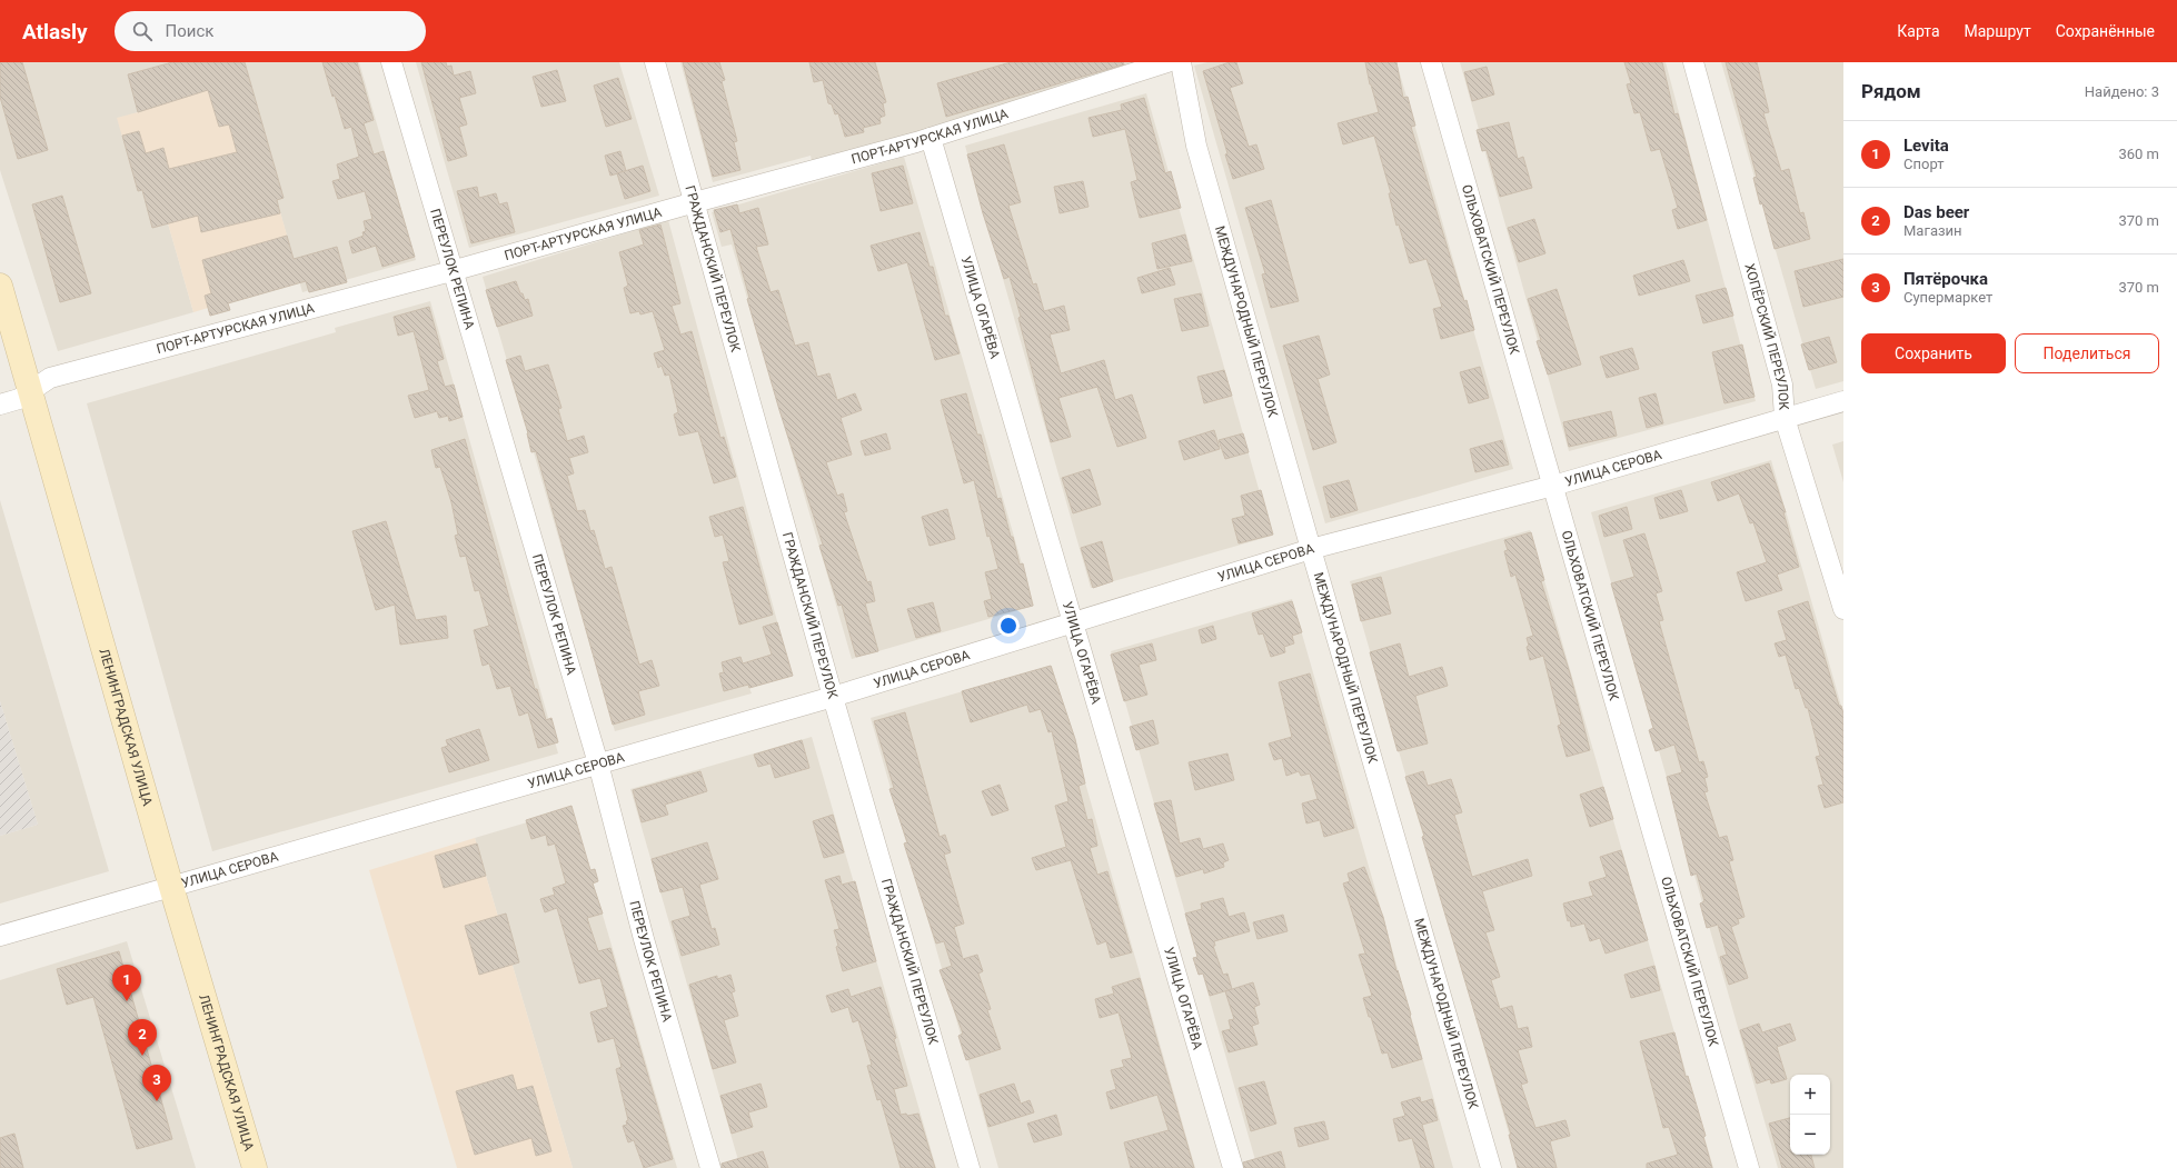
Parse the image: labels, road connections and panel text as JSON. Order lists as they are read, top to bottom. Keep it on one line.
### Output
{"streets":{"main road":["ЛЕНИНГРАДСКАЯ УЛИЦА"],"street":["ПОРТ-АРТУРСКАЯ УЛИЦА","ПЕРЕУЛОК РЕПИНА","ГРАЖДАНСКИЙ ПЕРЕУЛОК","ОЛЬХОВАТСКИЙ ПЕРЕУЛОК","УЛИЦА ОГАРЁВА","МЕЖДУНАРОДНЫЙ ПЕРЕУЛОК","ХОПЁРСКИЙ ПЕРЕУЛОК","УЛИЦА СЕРОВА"]},"crossings":[["ПОРТ-АРТУРСКАЯ УЛИЦА","ПЕРЕУЛОК РЕПИНА"],["ПОРТ-АРТУРСКАЯ УЛИЦА","ГРАЖДАНСКИЙ ПЕРЕУЛОК"],["ПОРТ-АРТУРСКАЯ УЛИЦА","УЛИЦА ОГАРЁВА"],["ПОРТ-АРТУРСКАЯ УЛИЦА","ЛЕНИНГРАДСКАЯ УЛИЦА"],["ПЕРЕУЛОК РЕПИНА","УЛИЦА СЕРОВА"],["ГРАЖДАНСКИЙ ПЕРЕУЛОК","УЛИЦА СЕРОВА"],["ОЛЬХОВАТСКИЙ ПЕРЕУЛОК","УЛИЦА СЕРОВА"],["УЛИЦА ОГАРЁВА","УЛИЦА СЕРОВА"],["МЕЖДУНАРОДНЫЙ ПЕРЕУЛОК","УЛИЦА СЕРОВА"],["ХОПЁРСКИЙ ПЕРЕУЛОК","УЛИЦА СЕРОВА"],["УЛИЦА СЕРОВА","ЛЕНИНГРАДСКАЯ УЛИЦА"]],"page":{"header":"Atlasly","search":"Поиск","nav":["Карта","Маршрут","Сохранённые"],"heading":["Рядом","Найдено: 3"],"list":[{"mark":"1","name":"Levita","note":"Спорт","value":"360 m"},{"mark":"2","name":"Das beer","note":"Магазин","value":"370 m"},{"mark":"3","name":"Пятёрочка","note":"Супермаркет","value":"370 m"}],"buttons":["Сохранить","Поделиться"],"pins":["1","2","3"],"map_buttons":["+","−"]}}
